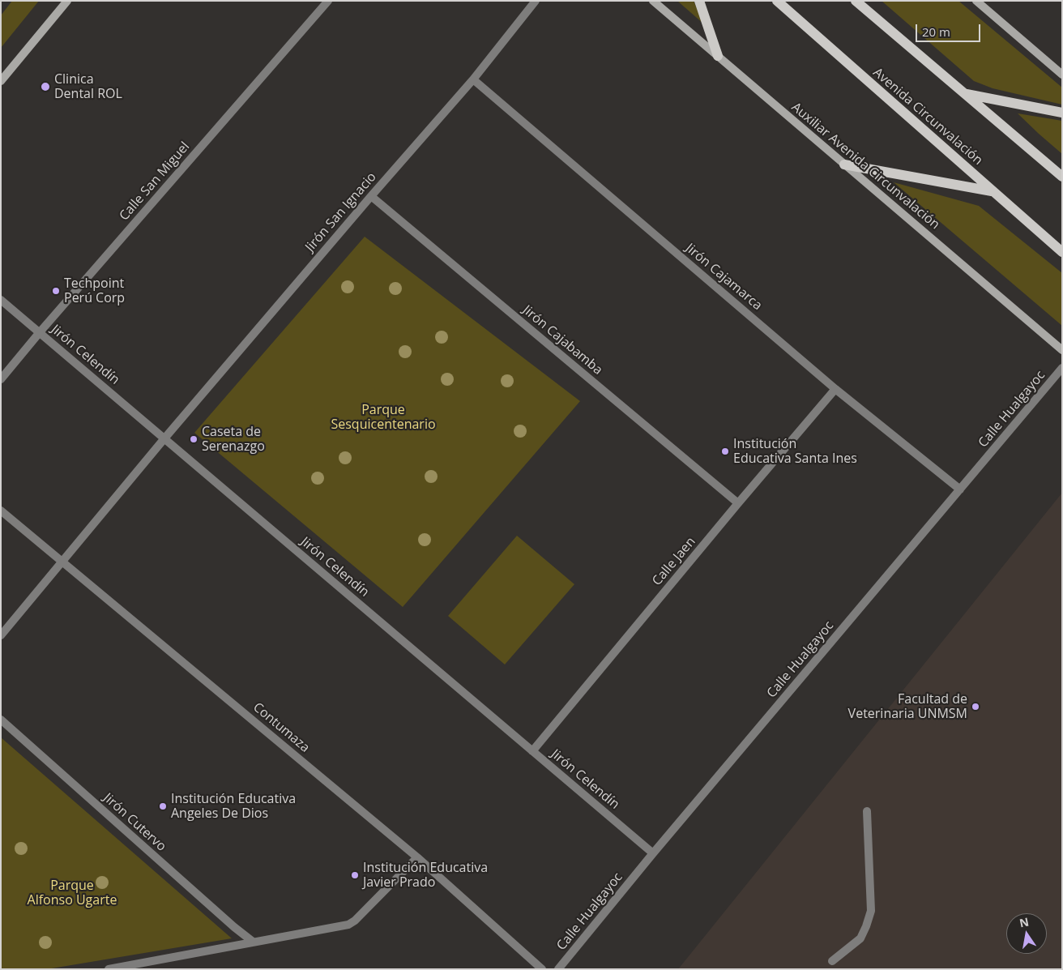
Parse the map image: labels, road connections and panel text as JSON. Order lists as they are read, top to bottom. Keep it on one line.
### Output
{"streets":{"main road":["Avenida Circunvalación","Auxiliar Avenida Circunvalación"],"street":["Calle San Miguel","Jirón San Ignacio","Jirón Cajamarca","Jirón Cajabamba","Jirón Celendín","Calle Hualgayoc","Calle Jaen","Contumaza","Jirón Cutervo"]},"crossings":[["Calle San Miguel","Jirón Celendín"],["Jirón San Ignacio","Jirón Cajamarca"],["Jirón San Ignacio","Jirón Cajabamba"],["Jirón San Ignacio","Jirón Celendín"],["Jirón San Ignacio","Contumaza"],["Jirón Cajamarca","Calle Hualgayoc"],["Jirón Cajamarca","Calle Jaen"],["Jirón Cajabamba","Calle Jaen"],["Jirón Celendín","Calle Hualgayoc"],["Jirón Celendín","Calle Jaen"]],"parks":["Parque Sesquicentenario","Parque Alfonso Ugarte"],"places":["Clinica Dental ROL","Techpoint Perú Corp","Caseta de Serenazgo","Institución Educativa Santa Ines","Facultad de Veterinaria UNMSM","Institución Educativa Angeles De Dios","Institución Educativa Javier Prado"],"scale_bar":"20 m","north":"top"}
